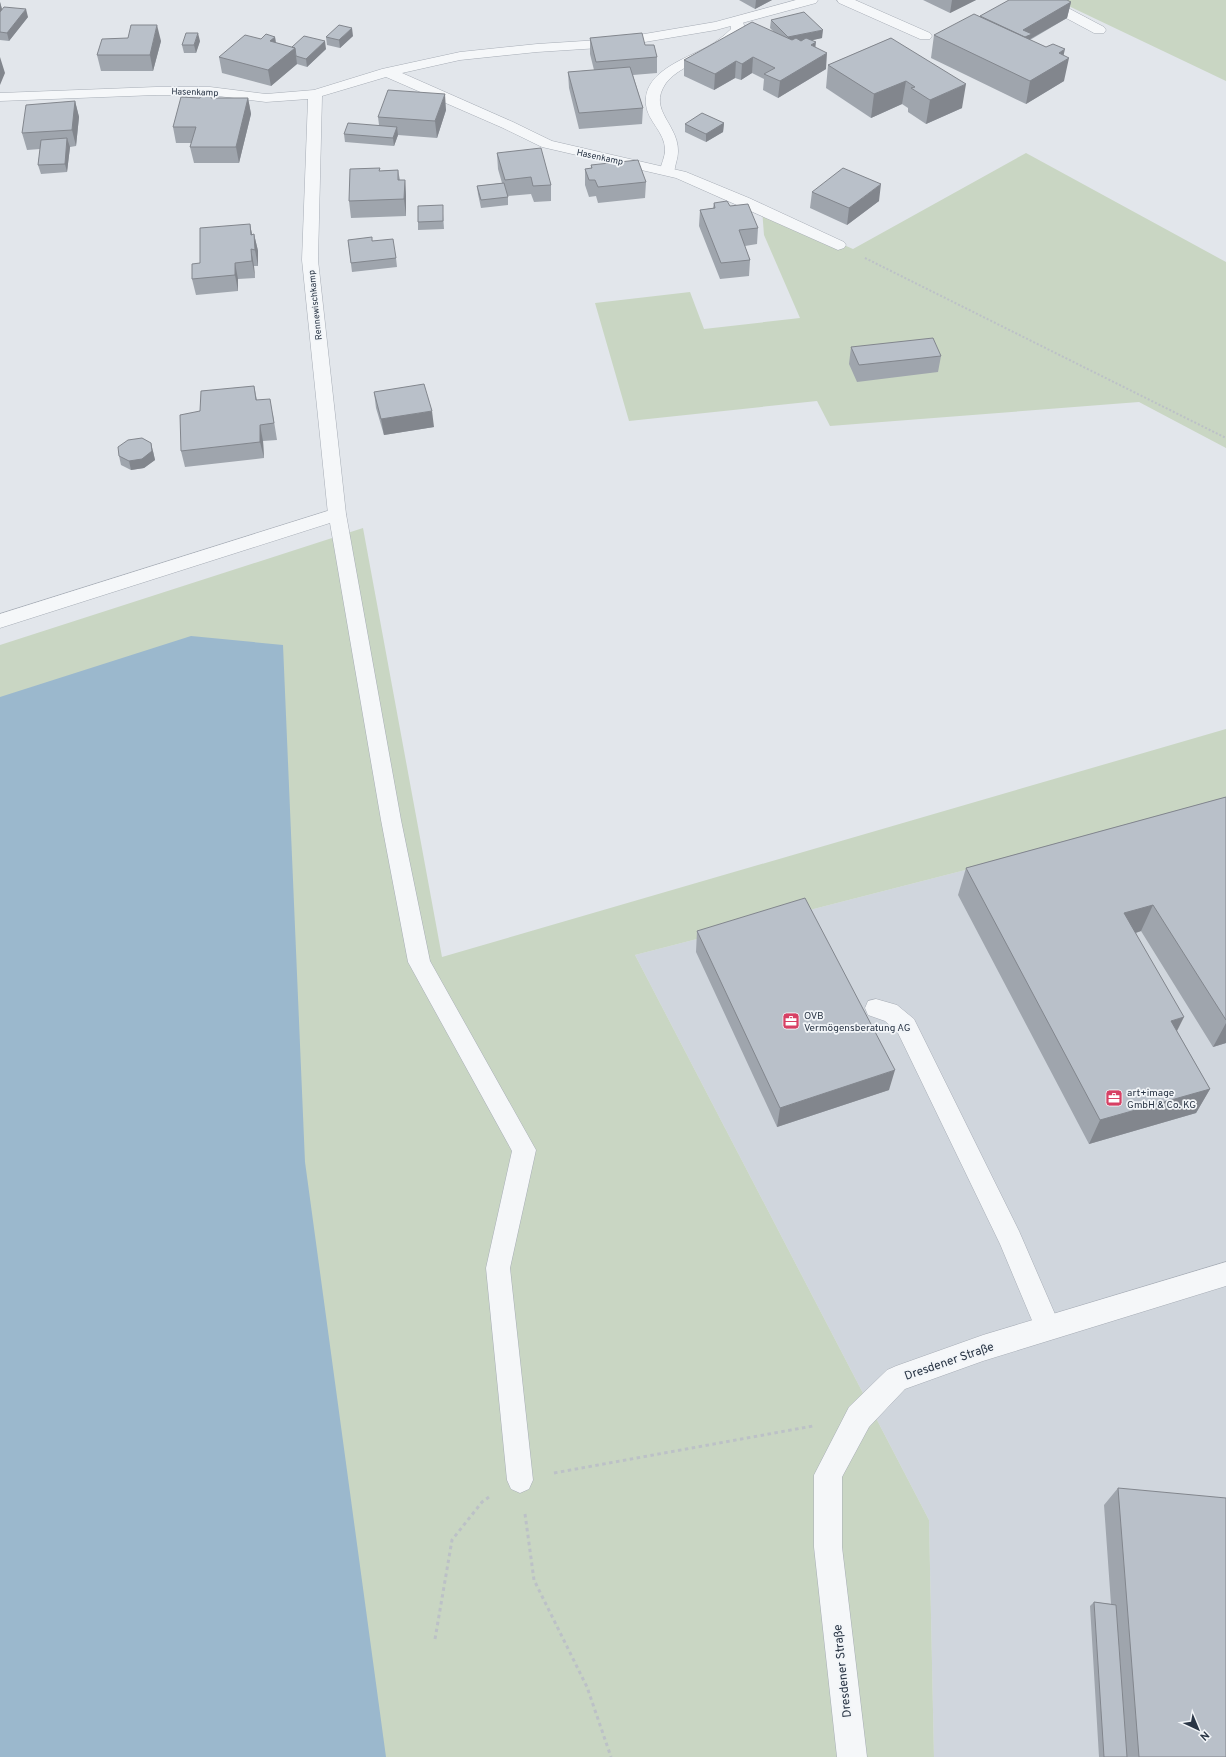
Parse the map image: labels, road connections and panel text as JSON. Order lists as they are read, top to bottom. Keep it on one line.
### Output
{"streets":{"street":["Hasenkamp","Rennewischkamp","Dresdener Straße"]},"crossings":[["Hasenkamp","Rennewischkamp"]],"places":{"office":["OVB Vermögensberatung AG","art+image GmbH & Co. KG"]},"north":"bottom right"}
